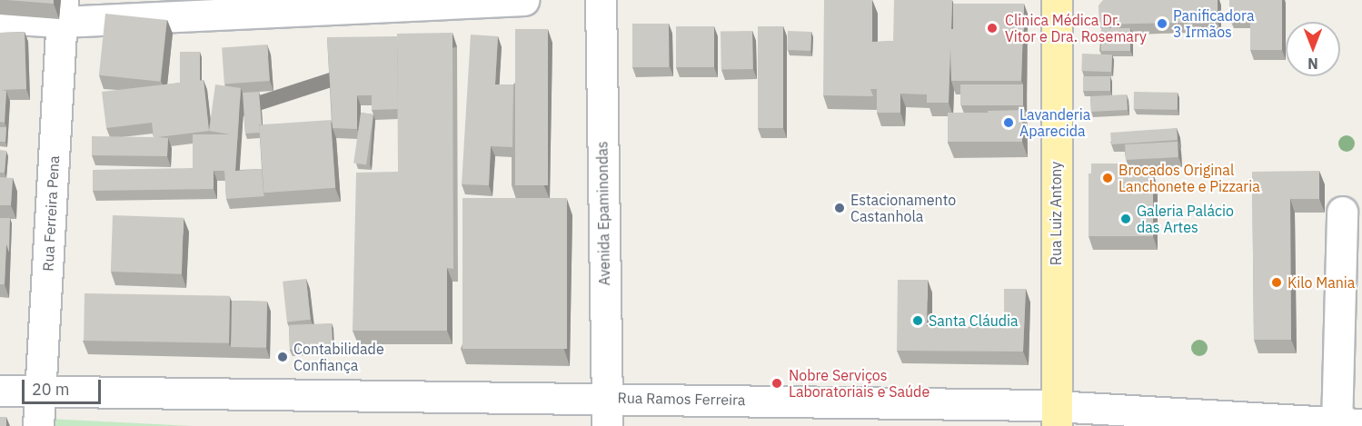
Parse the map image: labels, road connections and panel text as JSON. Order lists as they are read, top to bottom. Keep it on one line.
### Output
{"streets":{"main road":["Rua Luiz Antony"],"street":["Rua Ferreira Pena","Avenida Epaminondas","Rua Ramos Ferreira"]},"crossings":[["Rua Ferreira Pena","Rua Ramos Ferreira"],["Avenida Epaminondas","Rua Ramos Ferreira"],["Rua Luiz Antony","Rua Ramos Ferreira"]],"places":["Panificadora 3 Irmãos","Clinica Médica Dr. Vitor e Dra. Rosemary","Lavanderia Aparecida","Brocados Original Lanchonete e Pizzaria","Estacionamento Castanhola","Galeria Palácio das Artes","Kilo Mania","Santa Cláudia","Contabilidade Confiança","Nobre Serviços Laboratoriais e Saúde"],"scale_bar":"20 m","north":"bottom"}
